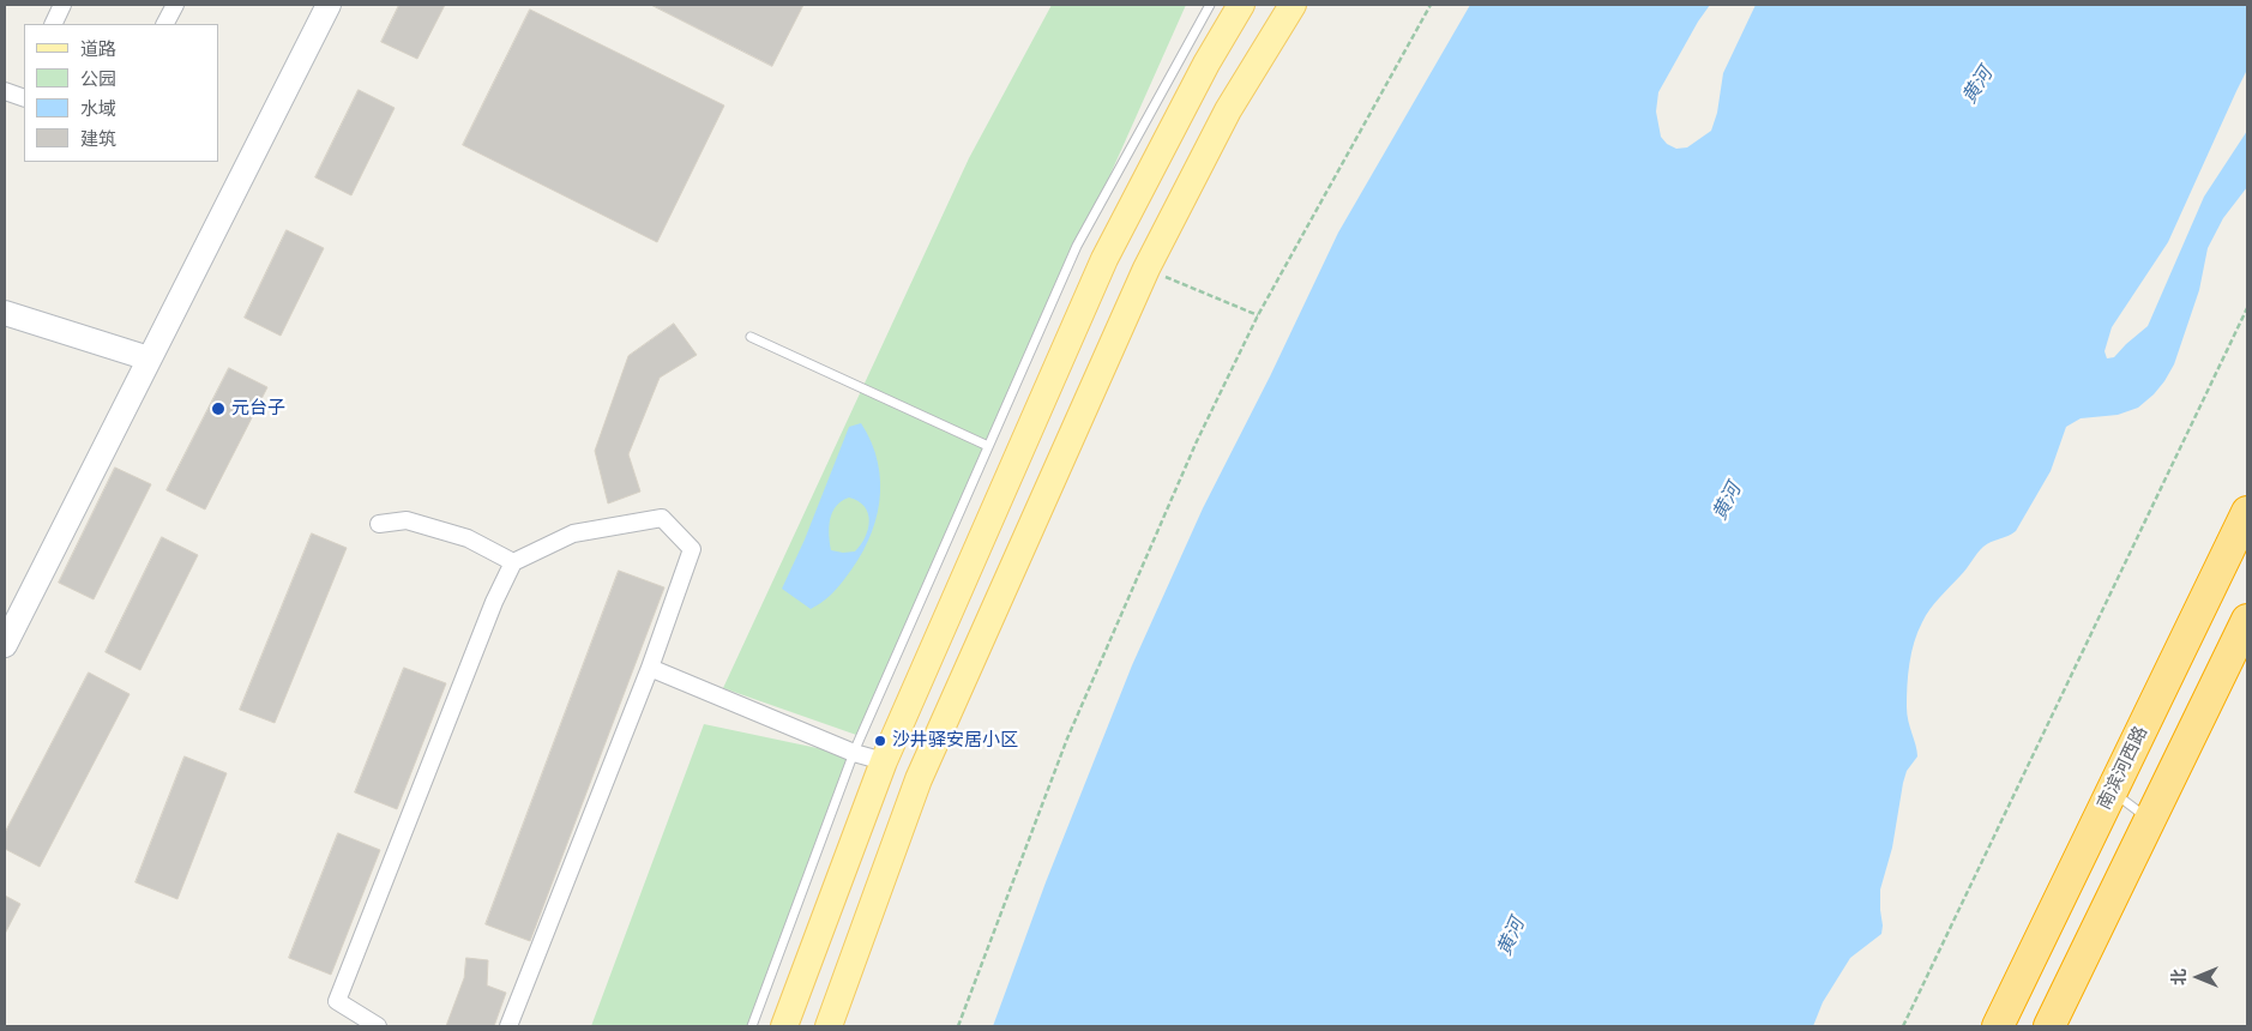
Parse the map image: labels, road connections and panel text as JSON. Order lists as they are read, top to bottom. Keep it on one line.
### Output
{"streets":{"highway":["南滨河西路"]},"water":["黄河"],"places":["元台子","沙井驿安居小区"],"legend":["道路","公园","水域","建筑"],"north":"left"}
